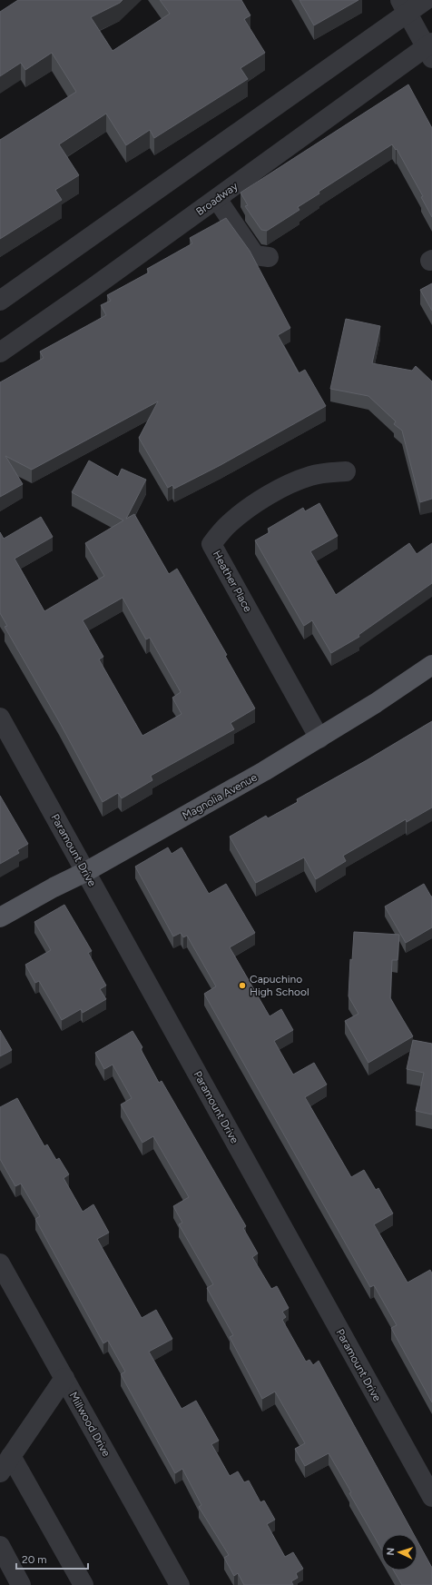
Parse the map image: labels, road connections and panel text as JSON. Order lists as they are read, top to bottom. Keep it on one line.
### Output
{"streets":{"main road":["Magnolia Avenue"],"street":["Broadway","Heather Place","Paramount Drive","Millwood Drive"]},"crossings":[["Heather Place","Magnolia Avenue"],["Magnolia Avenue","Paramount Drive"]],"places":["Capuchino High School"],"scale_bar":"20 m","north":"left"}
